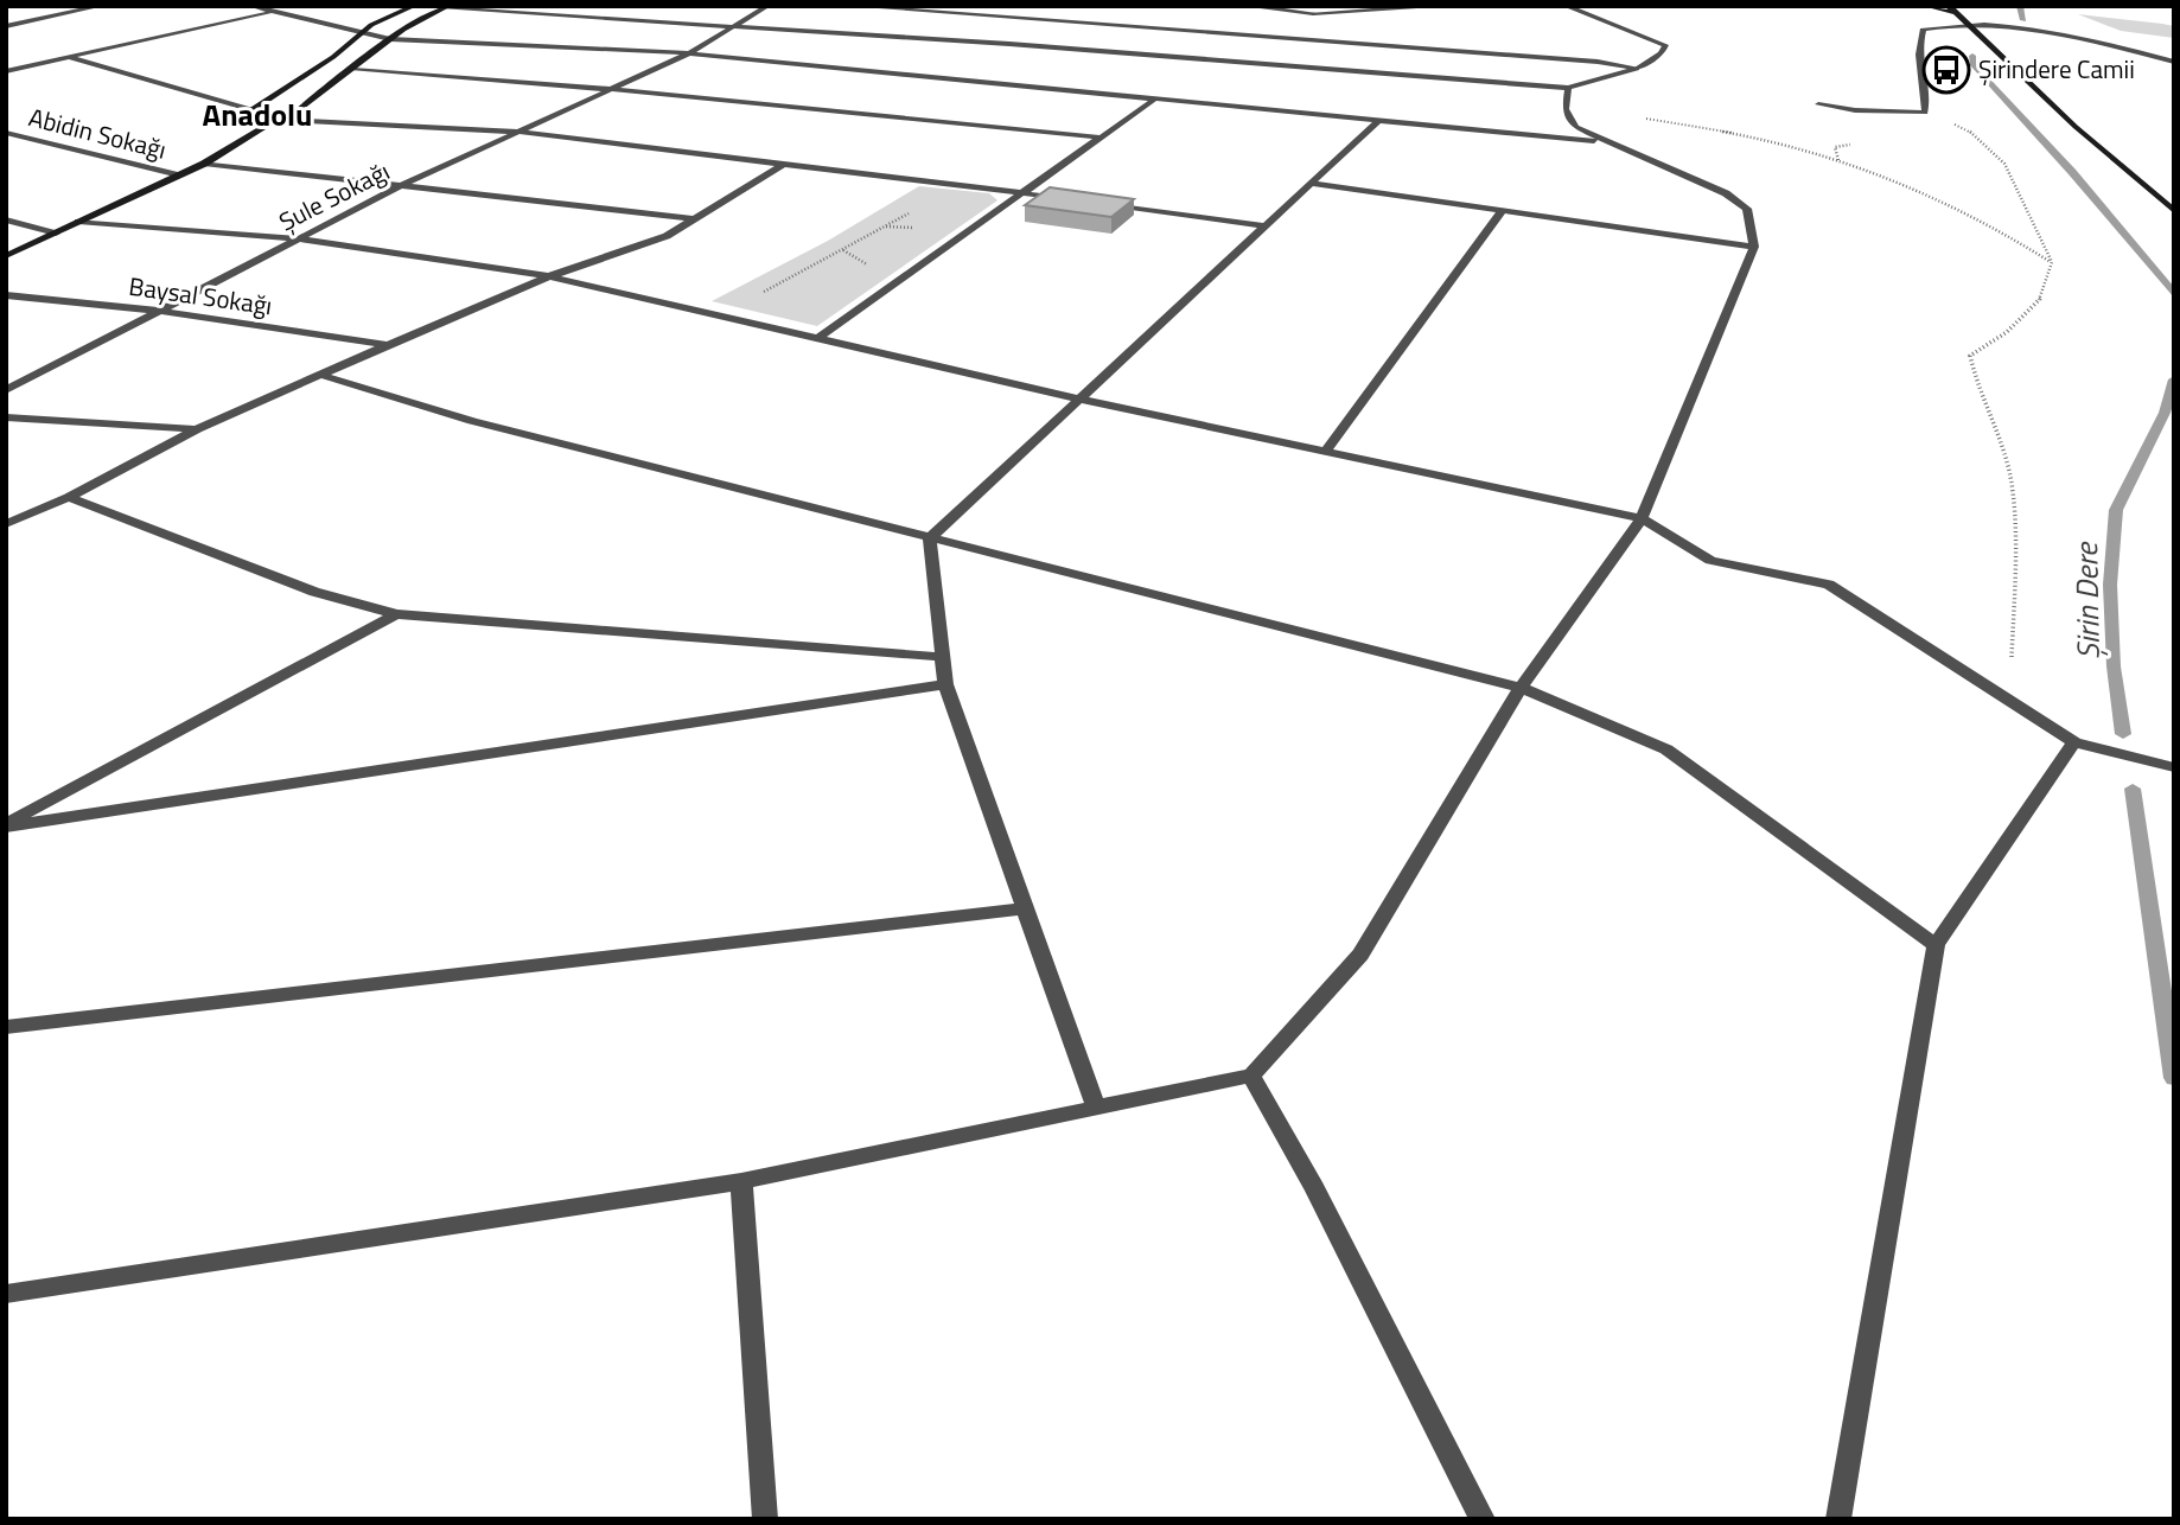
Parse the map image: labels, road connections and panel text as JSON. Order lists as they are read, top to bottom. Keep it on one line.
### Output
{"streets":{"street":["Abidin Sokağı","Şule Sokağı","Baysal Sokağı"]},"crossings":[["Şule Sokağı","Baysal Sokağı"]],"districts":["Anadolu"],"water":["Şirin Dere"],"places":{"bus stop":["Şirindere Camii"]}}
